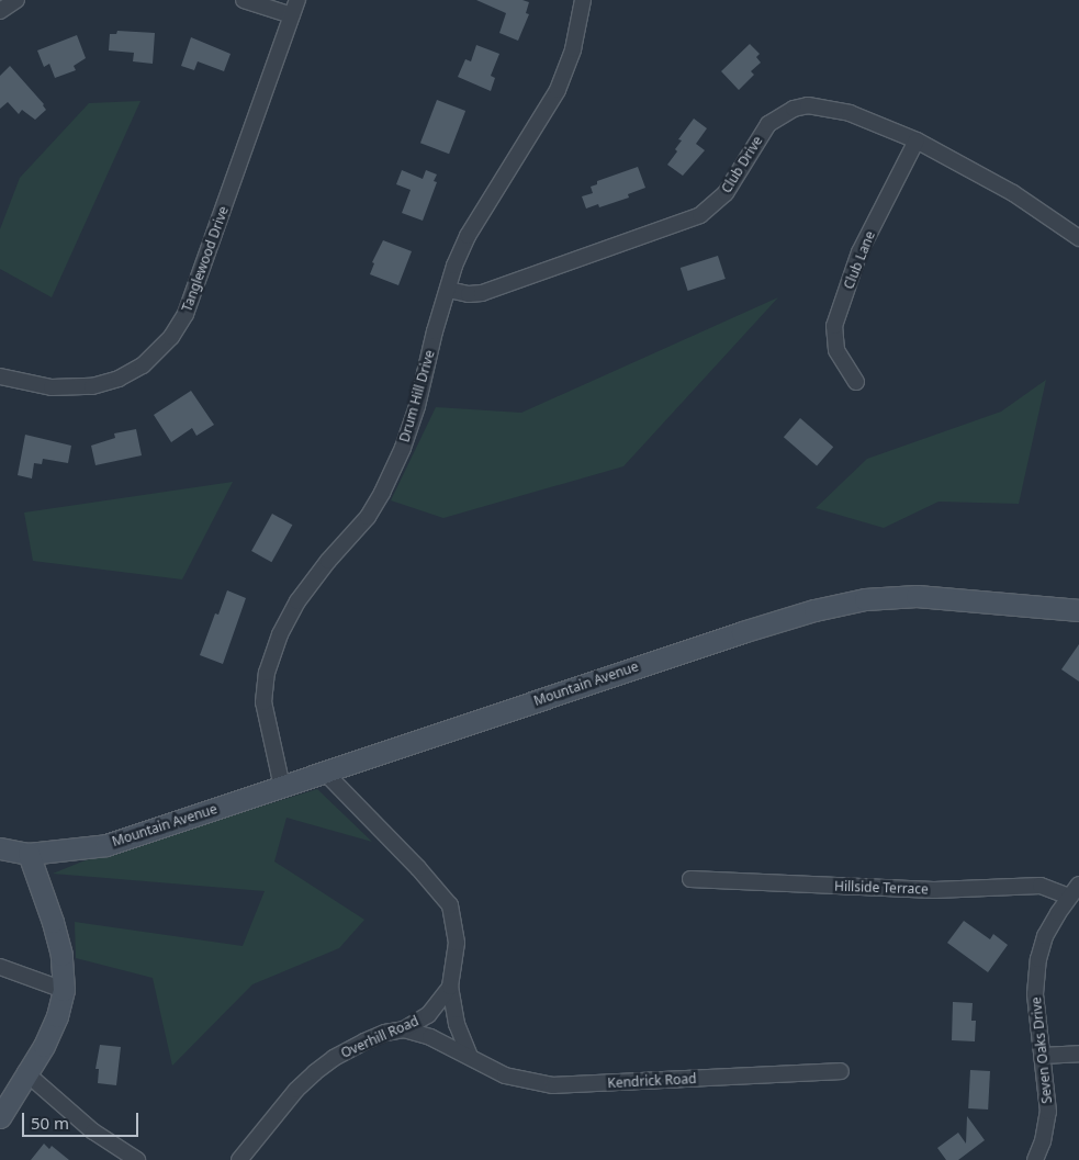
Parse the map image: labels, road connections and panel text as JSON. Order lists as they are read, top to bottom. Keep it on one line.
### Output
{"streets":{"main road":["Mountain Avenue"],"street":["Club Drive","Tanglewood Drive","Club Lane","Drum Hill Drive","Hillside Terrace","Overhill Road","Seven Oaks Drive","Kendrick Road"]},"crossings":[["Club Drive","Club Lane"],["Club Drive","Drum Hill Drive"],["Drum Hill Drive","Mountain Avenue"],["Mountain Avenue","Overhill Road"],["Hillside Terrace","Seven Oaks Drive"],["Overhill Road","Kendrick Road"]],"scale_bar":"50 m"}
